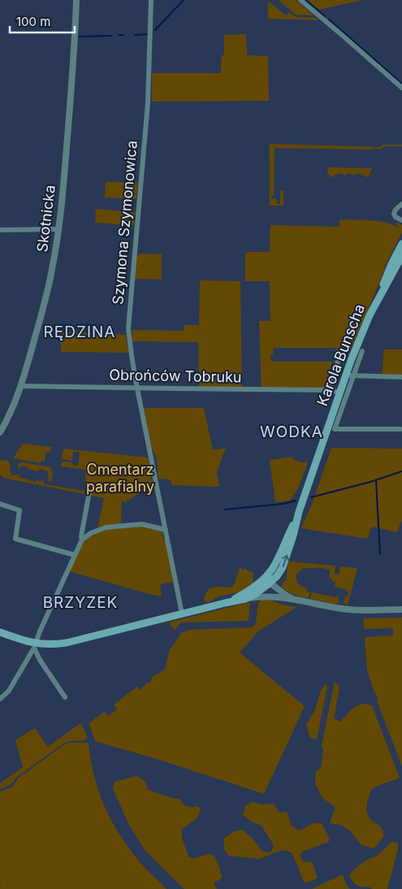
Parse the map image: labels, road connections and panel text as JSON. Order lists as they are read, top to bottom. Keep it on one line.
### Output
{"streets":{"main road":["Karola Bunscha"],"street":["Skotnicka","Szymona Szymonowica","Obrońców Tobruku"]},"crossings":[["Skotnicka","Obrońców Tobruku"],["Szymona Szymonowica","Obrońców Tobruku"],["Karola Bunscha","Obrońców Tobruku"]],"districts":["RĘDZINA","WODKA","BRZYZEK"],"parks":["Cmentarz parafialny"],"scale_bar":"100 m"}
